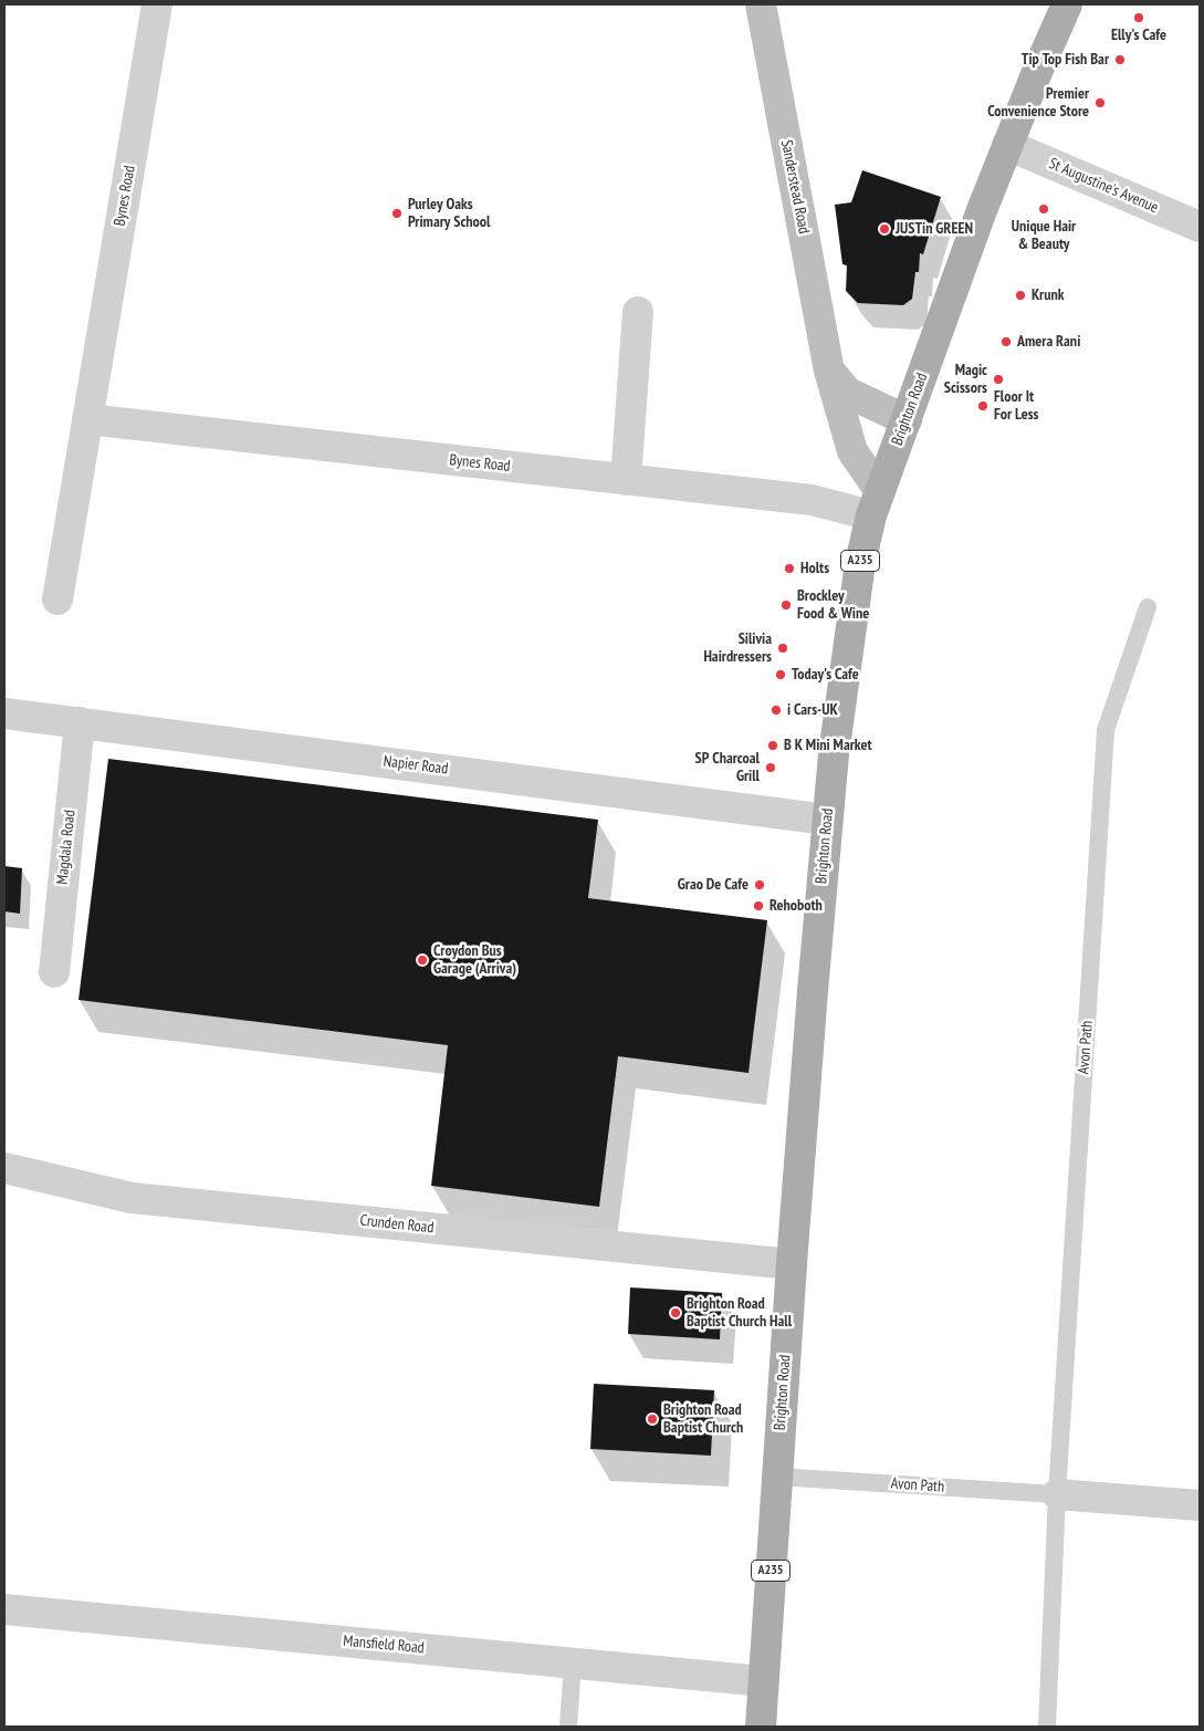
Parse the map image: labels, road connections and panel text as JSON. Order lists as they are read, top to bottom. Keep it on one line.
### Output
{"streets":{"main road":["Sanderstead Road","Brighton Road","A235"],"street":["St Augustine's Avenue","Bynes Road","Napier Road","Magdala Road","Avon Path","Crunden Road","Mansfield Road"]},"crossings":[["St Augustine's Avenue","Brighton Road"],["Sanderstead Road","Bynes Road"],["Sanderstead Road","Brighton Road"],["Bynes Road","Brighton Road"],["Brighton Road","Napier Road"],["Brighton Road","Avon Path"],["Brighton Road","Crunden Road"],["Brighton Road","Mansfield Road"],["Napier Road","Magdala Road"]],"places":["Elly's Cafe","Tip Top Fish Bar","Premier Convenience Store","Unique Hair & Beauty","Purley Oaks Primary School","JUSTin GREEN","Krunk","Amera Rani","Magic Scissors","Floor It For Less","Holts","Brockley Food & Wine","Silivia Hairdressers","Today's Cafe","i Cars-UK","B K Mini Market","SP Charcoal Grill","Grao De Cafe","Rehoboth","Croydon Bus Garage (Arriva)","Brighton Road Baptist Church Hall","Brighton Road Baptist Church"]}
